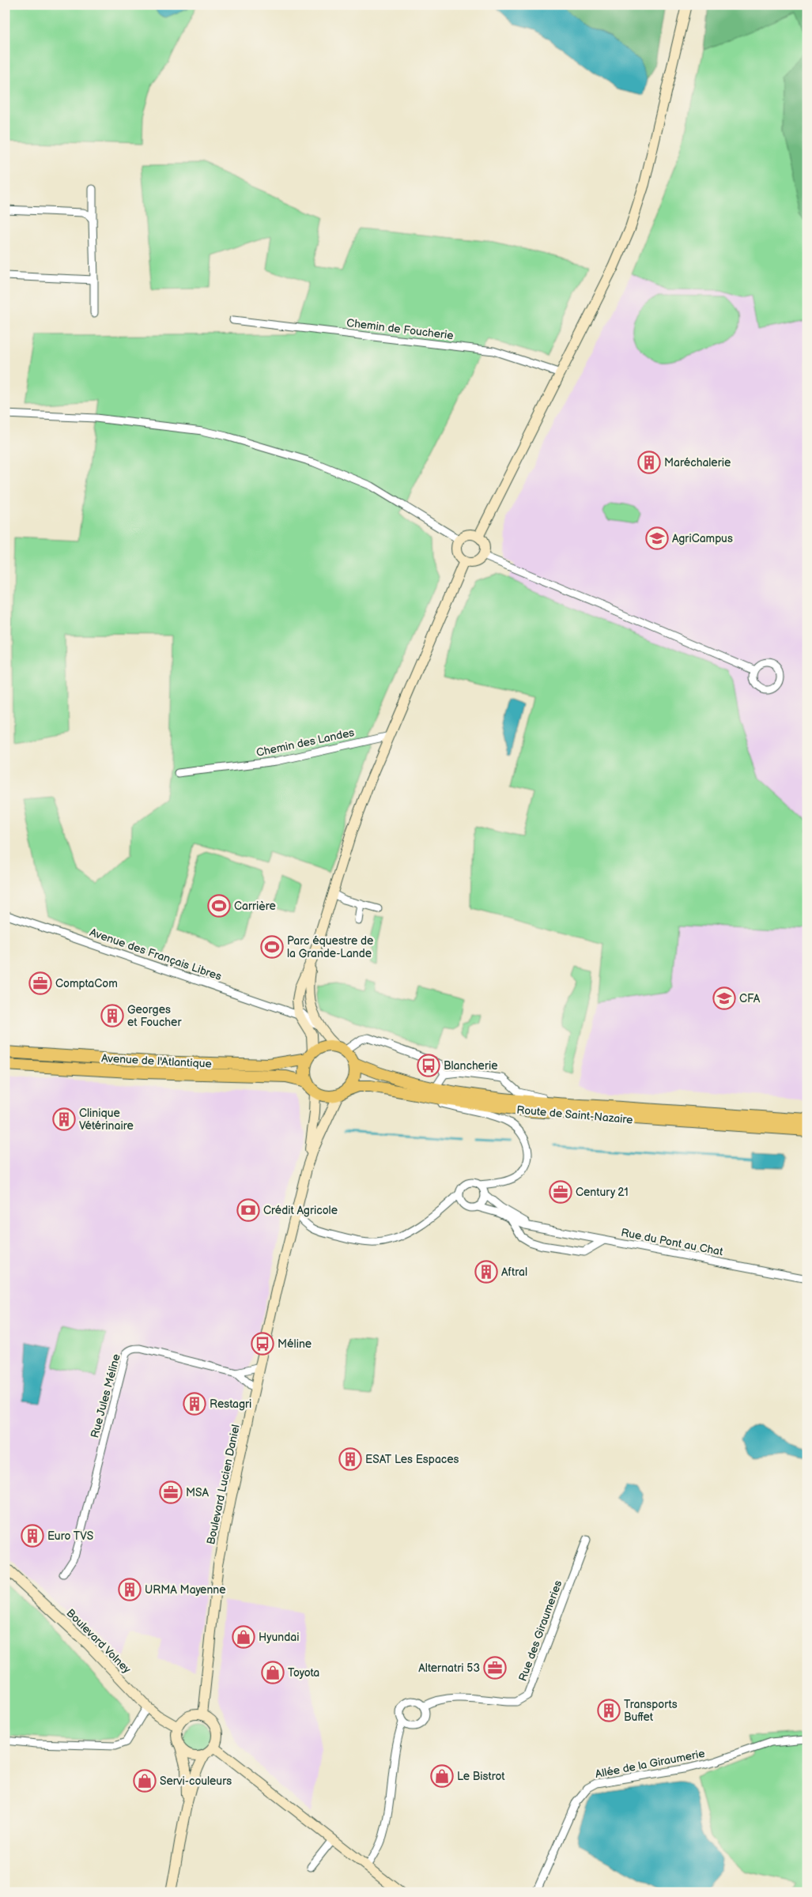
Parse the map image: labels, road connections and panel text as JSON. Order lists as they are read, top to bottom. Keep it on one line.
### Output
{"streets":{"main road":["Avenue de l'Atlantique","Route de Saint-Nazaire"],"street":["Chemin de Foucherie","Chemin des Landes","Avenue des Français Libres","Rue du Pont au Chat","Rue Jules Méline","Boulevard Lucien Daniel","Rue des Giraumeries","Boulevard Volney","Allée de la Giraumerie"]},"crossings":[["Avenue de l'Atlantique","Route de Saint-Nazaire"],["Avenue de l'Atlantique","Boulevard Lucien Daniel"],["Route de Saint-Nazaire","Boulevard Lucien Daniel"],["Rue Jules Méline","Boulevard Lucien Daniel"],["Boulevard Lucien Daniel","Boulevard Volney"]],"places":{"building":["Maréchalerie","Georges et Foucher","Clinique Vétérinaire","Aftral","Restagri","ESAT Les Espaces","Euro TVS","URMA Mayenne","Transports Buffet"],"school or university":["AgriCampus","CFA"],"sports":["Carrière","Parc équestre de la Grande-Lande"],"office":["ComptaCom","Century 21","MSA","Alternatri 53"],"bus stop":["Blancherie","Méline"],"bank":["Crédit Agricole"],"shop":["Hyundai","Toyota","Le Bistrot","Servi-couleurs"]}}
